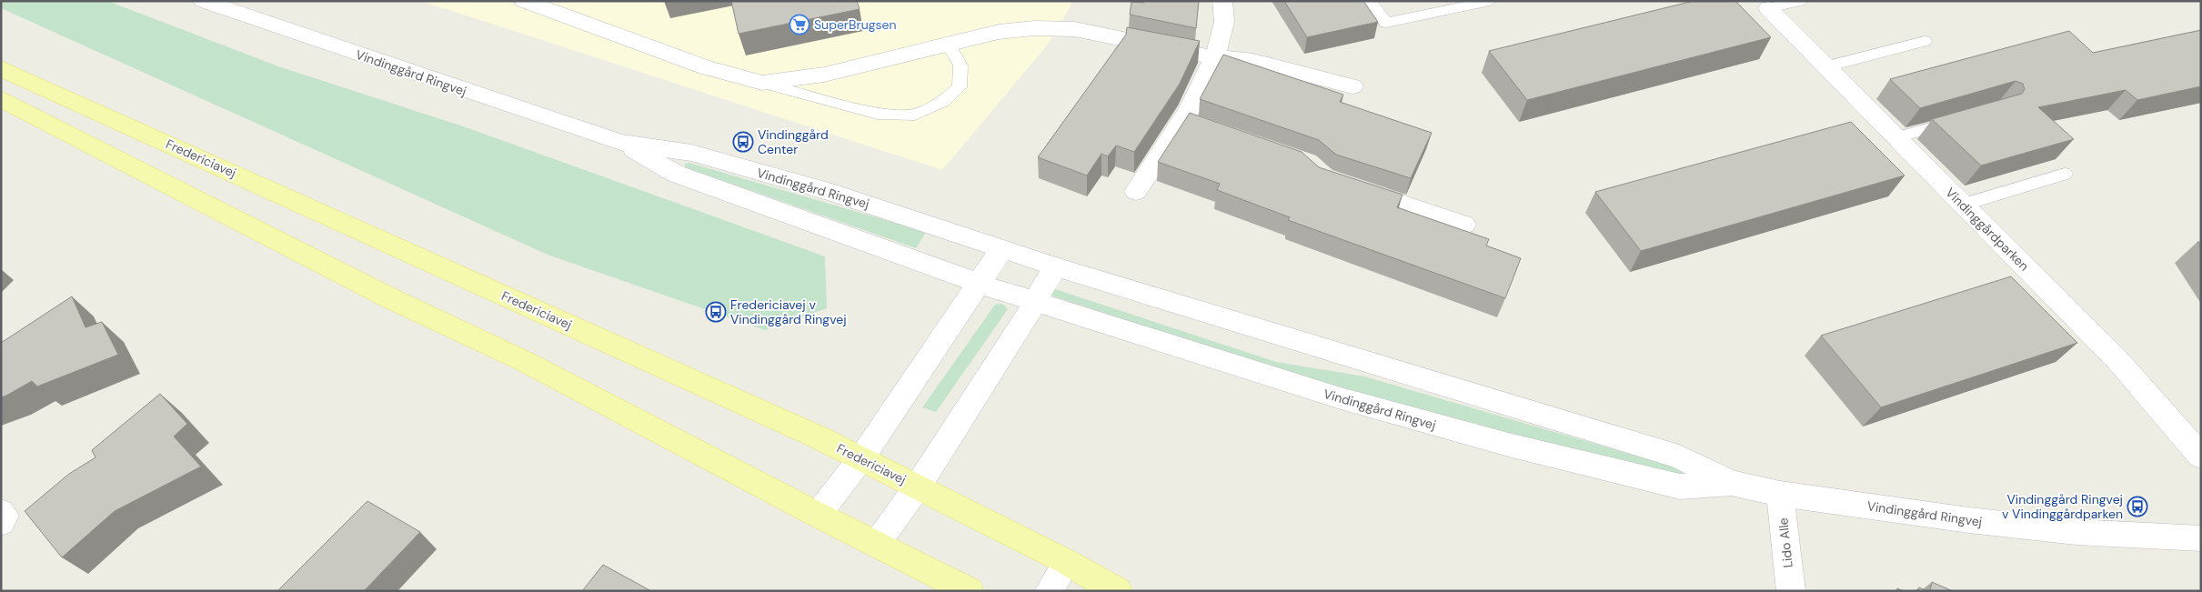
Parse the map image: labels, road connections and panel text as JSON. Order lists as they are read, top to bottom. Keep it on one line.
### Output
{"streets":{"main road":["Fredericiavej"],"street":["Vindinggård Ringvej","Vindinggårdparken","Lido Alle"]},"crossings":[["Vindinggård Ringvej","Lido Alle"]],"places":{"supermarket":["SuperBrugsen"],"bus stop":["Vindinggård Center","Fredericiavej v Vindinggård Ringvej","Vindinggård Ringvej v Vindinggårdparken"]}}
